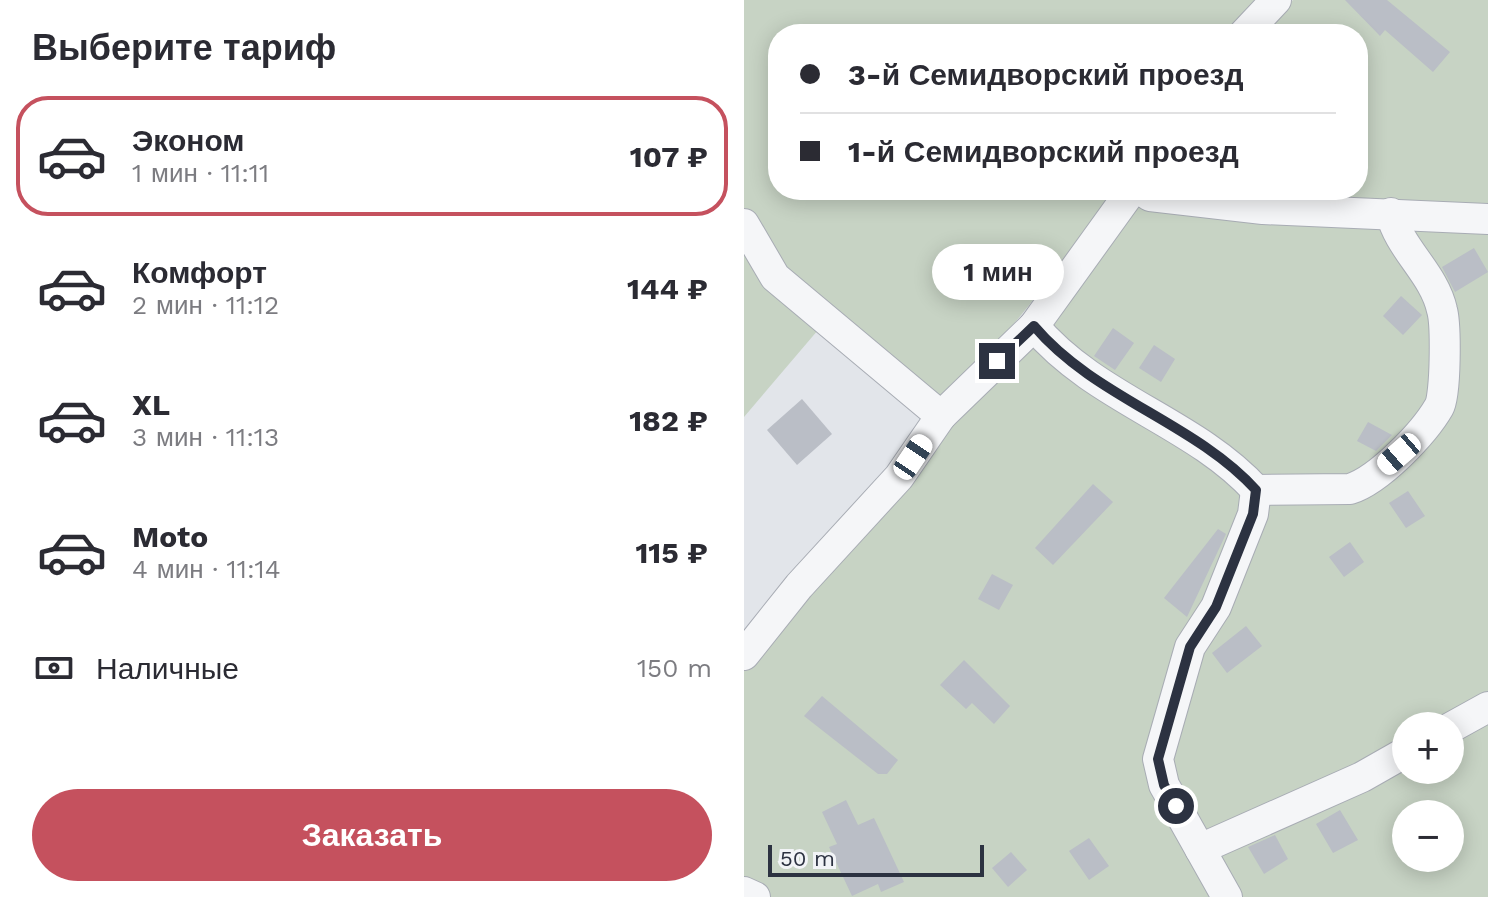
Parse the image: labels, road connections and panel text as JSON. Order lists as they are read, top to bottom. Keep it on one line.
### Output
{"scale_bar":"50 m","page":{"heading":"Выберите тариф","banner":["3-й Семидворский проезд","1-й Семидворский проезд"],"list":[{"name":"Эконом","note":"1 мин · 11:11","value":"107 ₽"},{"name":"Комфорт","note":"2 мин · 11:12","value":"144 ₽"},{"name":"XL","note":"3 мин · 11:13","value":"182 ₽"},{"name":"Moto","note":"4 мин · 11:14","value":"115 ₽"}],"bubble":"1 мин","pay":["Наличные","150 m"],"map_buttons":["+","−"],"buttons":"Заказать","scale":"50 m"}}
